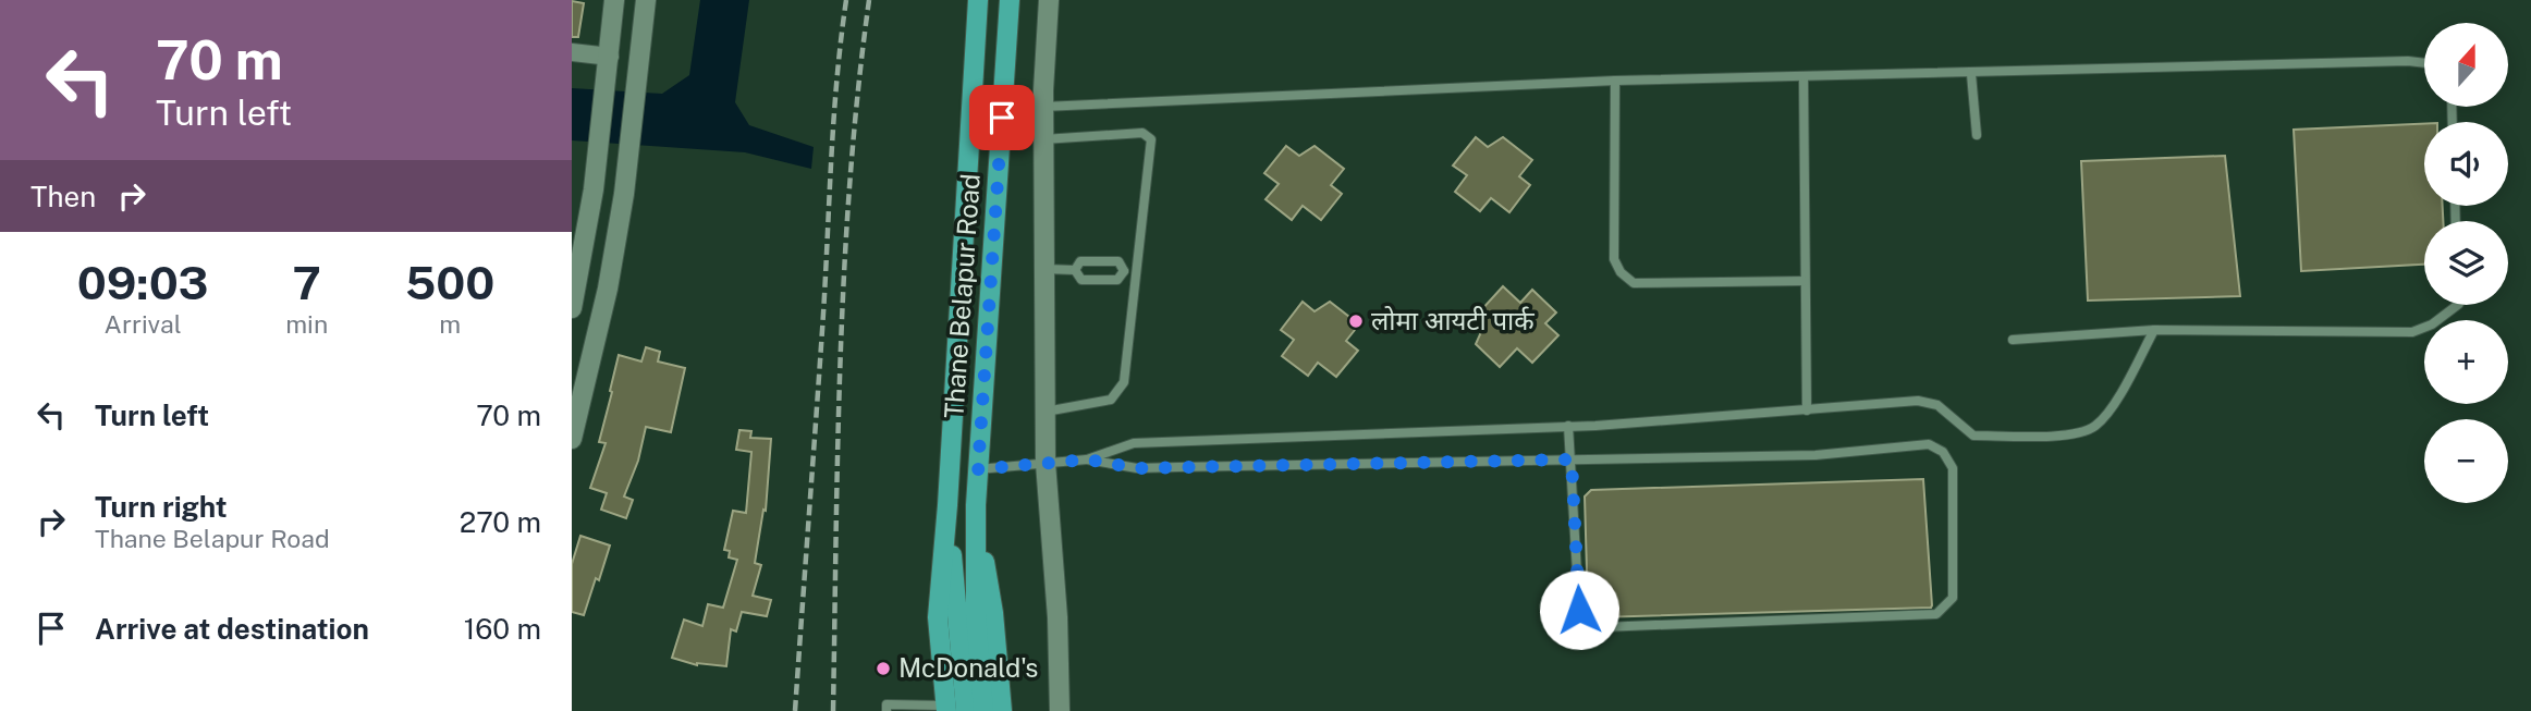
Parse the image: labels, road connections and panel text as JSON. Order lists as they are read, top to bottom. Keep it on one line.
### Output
{"streets":{"main road":["Thane Belapur Road"]},"places":["लोमा आयटी पार्क","McDonald's"],"north":"top","page":{"turn":["70 m","Turn left"],"map_buttons":["+","−"],"then":"Then","eta":["09:03","Arrival","7","min","500","m"],"list":[{"name":"Turn left","value":"70 m"},{"name":"Turn right","note":"Thane Belapur Road","value":"270 m"},{"name":"Arrive at destination","value":"160 m"}]}}
